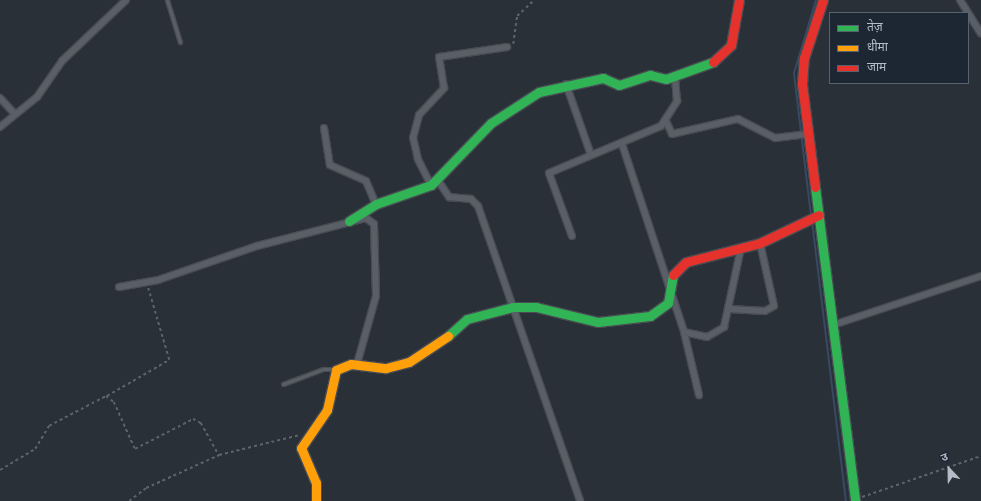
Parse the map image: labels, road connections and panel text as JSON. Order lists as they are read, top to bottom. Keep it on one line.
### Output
{"legend":["तेज़","धीमा","जाम"],"north":"top"}
